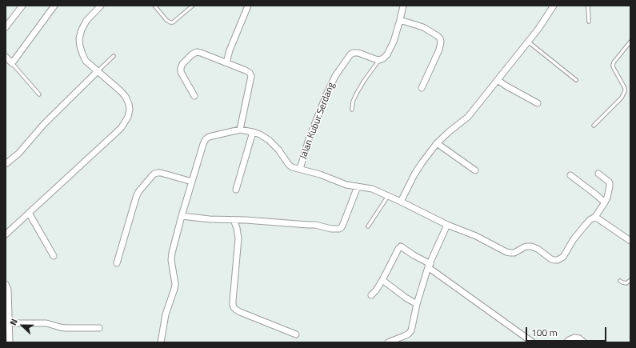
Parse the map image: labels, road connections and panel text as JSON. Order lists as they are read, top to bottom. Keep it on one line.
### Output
{"streets":{"street":["Jalan Kubur Serdang"]},"scale_bar":"100 m","north":"left"}
